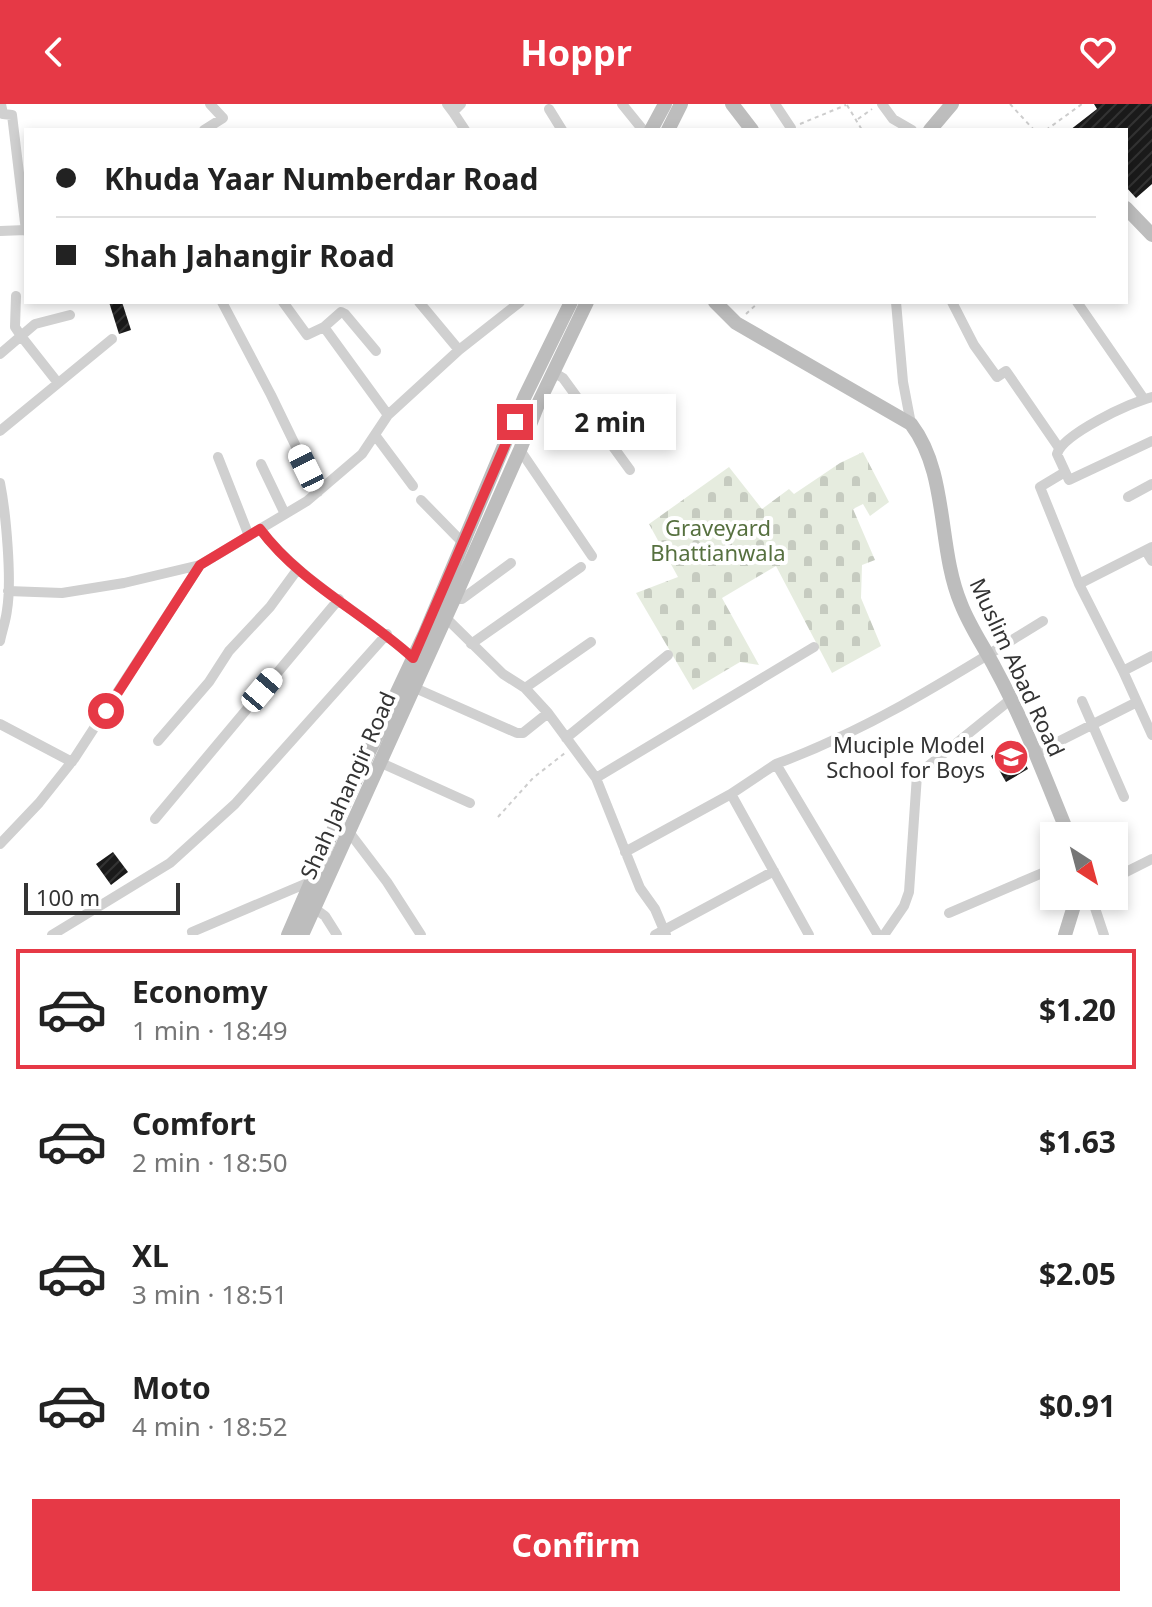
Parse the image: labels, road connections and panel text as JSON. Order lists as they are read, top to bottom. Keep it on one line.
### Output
{"streets":{"street":["Muslim Abad Road","Shah Jahangir Road"]},"parks":["Graveyard Bhattianwala"],"places":{"school or university":["Muciple Model School for Boys"]},"scale_bar":"100 m","north":"bottom right","page":{"header":"Hoppr","banner":["Khuda Yaar Numberdar Road","Shah Jahangir Road"],"bubble":"2 min","scale":"100 m","list":[{"name":"Economy","note":"1 min · 18:49","value":"$1.20"},{"name":"Comfort","note":"2 min · 18:50","value":"$1.63"},{"name":"XL","note":"3 min · 18:51","value":"$2.05"},{"name":"Moto","note":"4 min · 18:52","value":"$0.91"}],"buttons":"Confirm"}}
